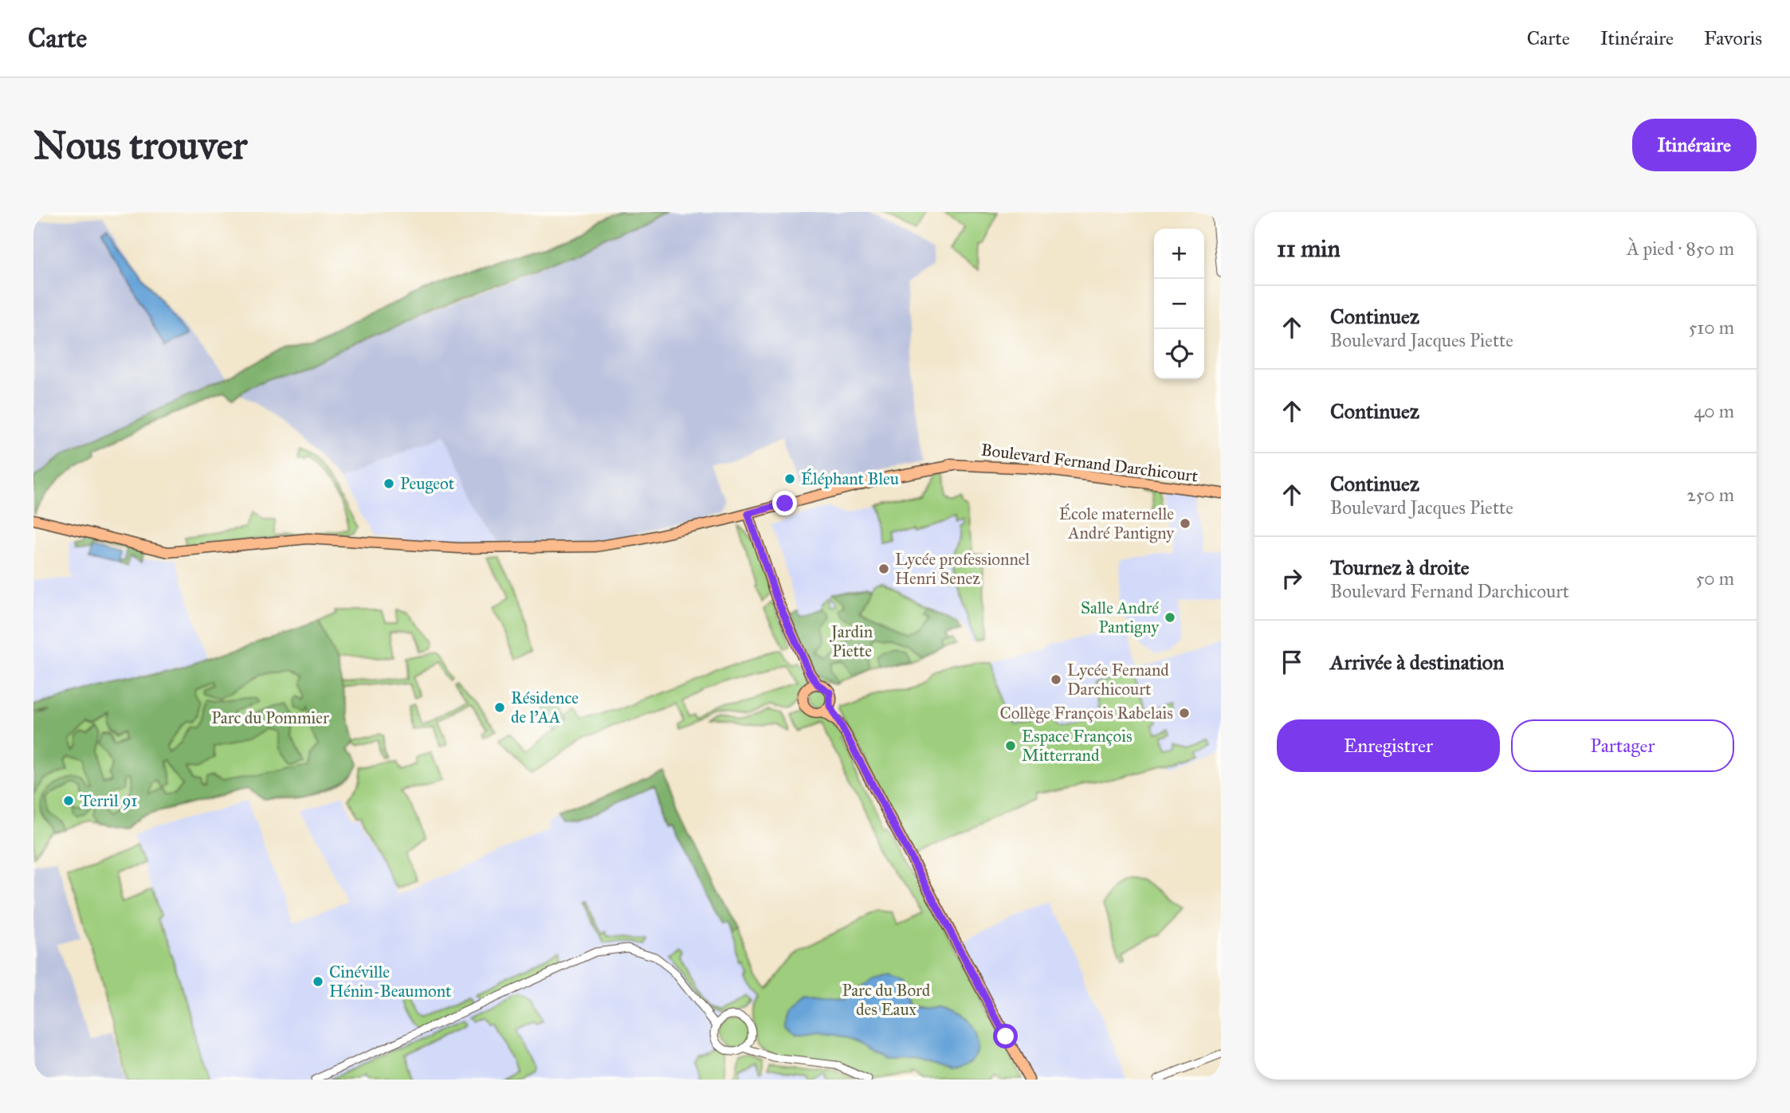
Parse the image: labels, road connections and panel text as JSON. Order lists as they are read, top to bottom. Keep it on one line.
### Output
{"streets":{"main road":["Boulevard Fernand Darchicourt"]},"parks":["Jardin Piette","Parc du Pommier","Parc du Bord des Eaux"],"places":["Éléphant Bleu","Peugeot","École maternelle André Pantigny","Lycée professionnel Henri Senez","Salle André Pantigny","Lycée Fernand Darchicourt","Résidence de l'AA","Collège François Rabelais","Espace François Mitterrand","Terril 91","Cinéville Hénin-Beaumont"],"page":{"header":"Carte","nav":["Carte","Itinéraire","Favoris"],"buttons":["Itinéraire",["Enregistrer","Partager"]],"title":"Nous trouver","heading":["11 min","À pied · 850 m"],"map_buttons":["+","−"],"list":[["Continuez","Boulevard Jacques Piette","510 m"],["Continuez","40 m"],["Continuez","Boulevard Jacques Piette","250 m"],["Tournez à droite","Boulevard Fernand Darchicourt","50 m"],"Arrivée à destination"]}}
